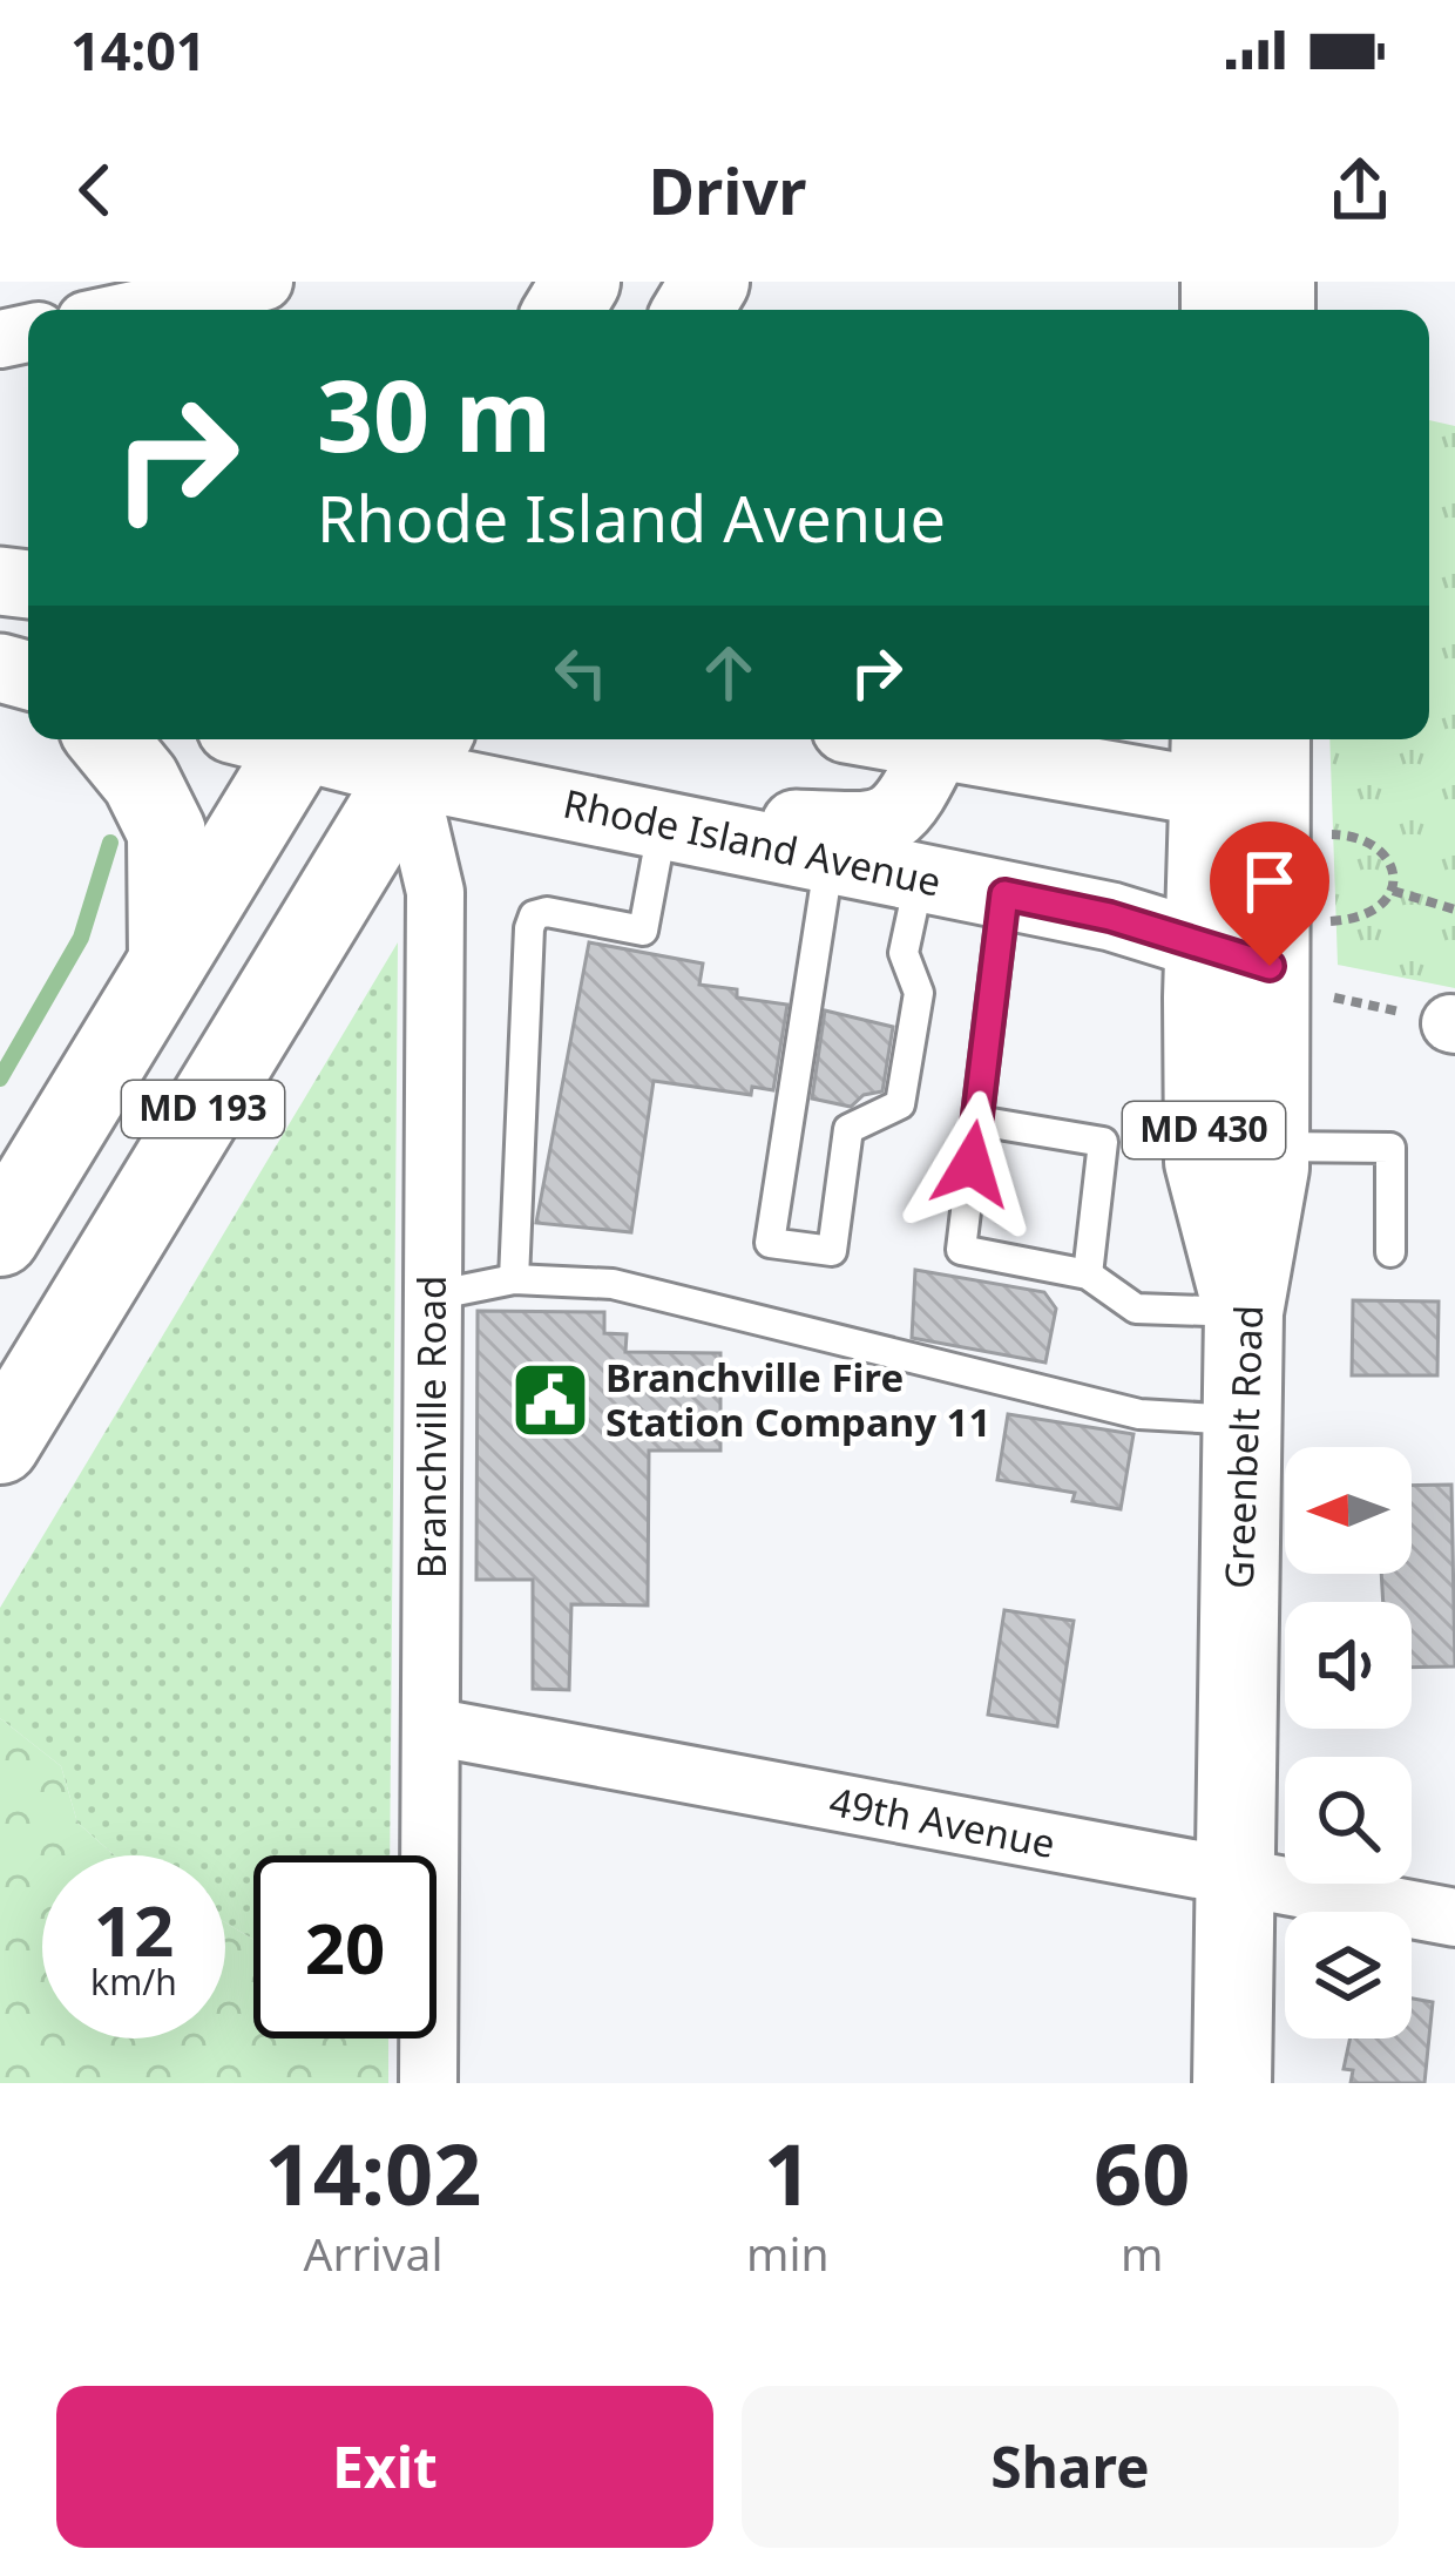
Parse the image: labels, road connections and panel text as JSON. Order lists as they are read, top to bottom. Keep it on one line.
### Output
{"streets":{"main road":["MD 193","MD 430","Greenbelt Road"],"street":["Rhode Island Avenue","Branchville Road","49th Avenue"]},"crossings":[["Rhode Island Avenue","MD 193"],["Rhode Island Avenue","MD 430"],["Rhode Island Avenue","Branchville Road"],["Rhode Island Avenue","Greenbelt Road"],["MD 193","Branchville Road"],["MD 430","Greenbelt Road"],["Branchville Road","49th Avenue"],["Greenbelt Road","49th Avenue"]],"places":{"public building":["Branchville Fire Station Company 11"]},"north":"left","page":{"status":"14:01","header":"Drivr","turn":["30 m","Rhode Island Avenue"],"speed":"12 km/h","limit":"20","eta":["14:02","Arrival","1","min","60","m"],"buttons":["Exit","Share"]}}
